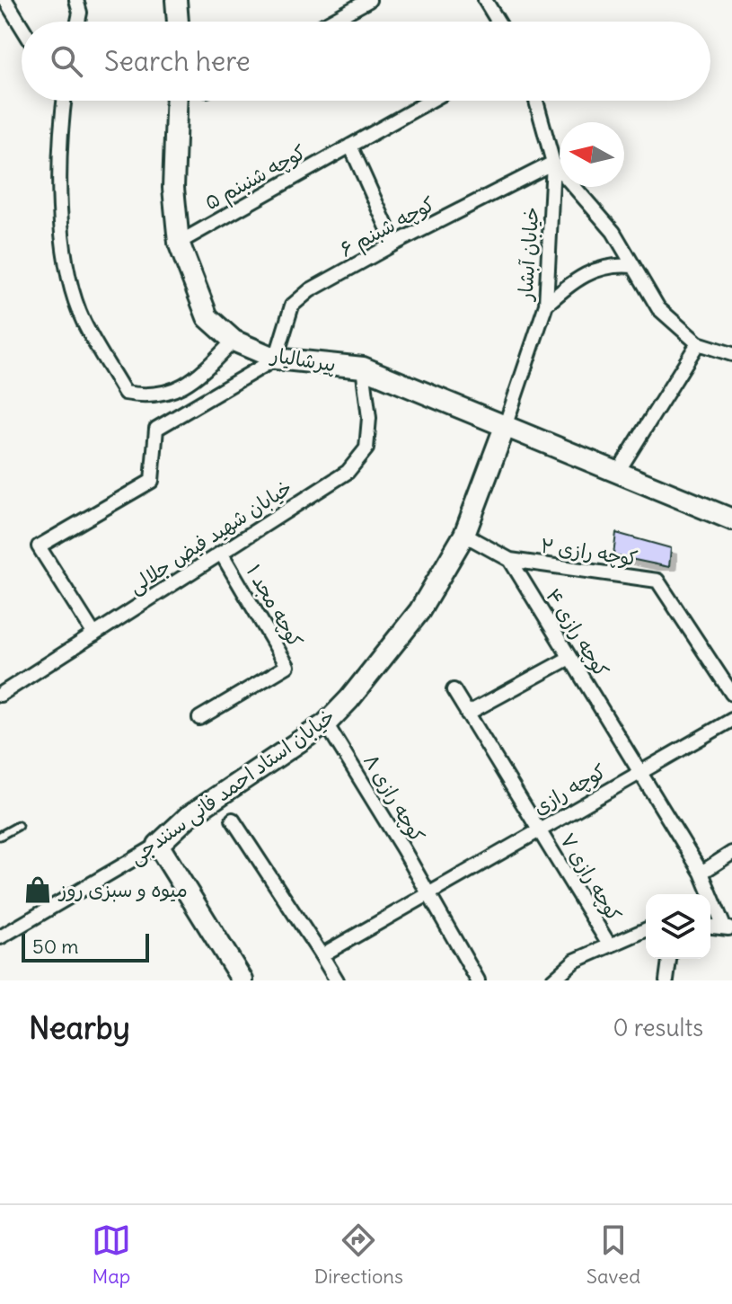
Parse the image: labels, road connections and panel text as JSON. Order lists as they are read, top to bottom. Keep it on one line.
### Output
{"streets":{"street":["کوچه شنبنم ۵","کوچه شبنم ۶","خیابان آبشار","پیرشالیار","خیابان شهید فیض جلالی","کوچه رازی ۲","کوچه مجد ۱","کوچه رازی ۴","خیابان استاد احمد فانی سنندجی","کوچه رازی","کوچه رازی ۸","کوچه رازی ۷"]},"crossings":[["کوچه شنبنم ۵","پیرشالیار"],["کوچه شبنم ۶","خیابان آبشار"],["کوچه شبنم ۶","پیرشالیار"],["خیابان آبشار","پیرشالیار"],["خیابان آبشار","خیابان استاد احمد فانی سنندجی"],["پیرشالیار","خیابان شهید فیض جلالی"],["پیرشالیار","خیابان استاد احمد فانی سنندجی"],["خیابان شهید فیض جلالی","کوچه مجد ۱"],["کوچه رازی ۲","کوچه رازی ۴"],["کوچه رازی ۴","کوچه رازی"],["خیابان استاد احمد فانی سنندجی","کوچه رازی ۸"],["کوچه رازی","کوچه رازی ۸"],["کوچه رازی","کوچه رازی ۷"]],"places":{"shop":["میوه و سبزی روز"]},"scale_bar":"50 m","north":"left","page":{"search":"Search here","scale":"50 m","heading":["Nearby","0 results"],"nav":["Map","Directions","Saved"]}}
